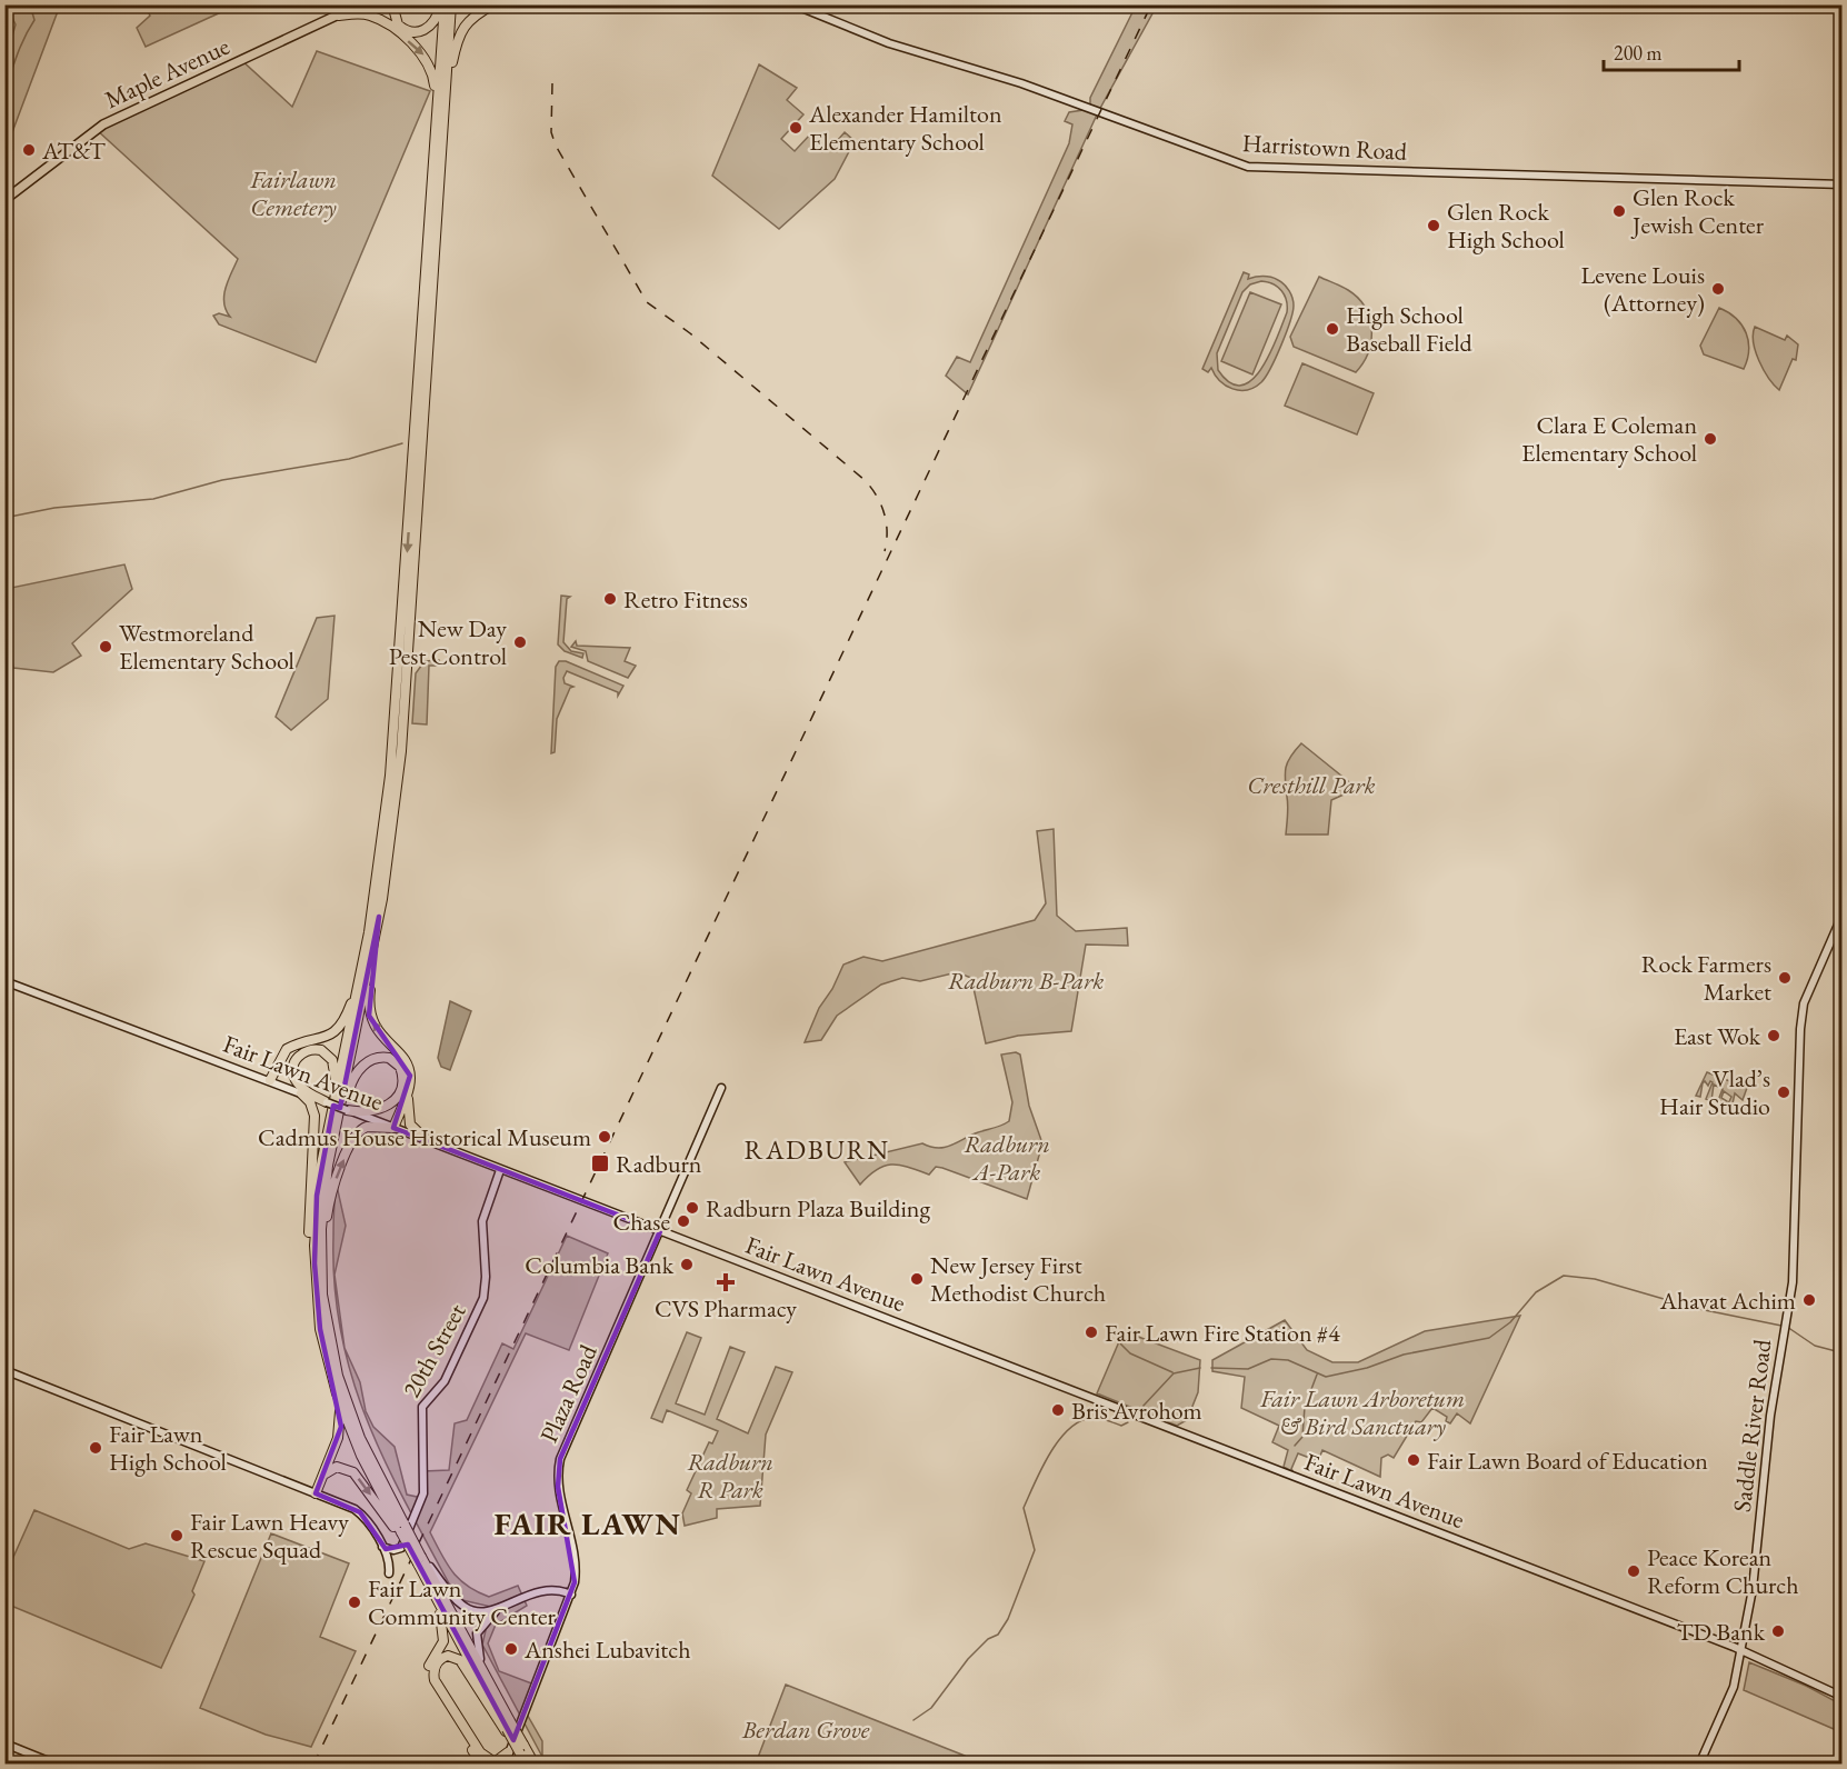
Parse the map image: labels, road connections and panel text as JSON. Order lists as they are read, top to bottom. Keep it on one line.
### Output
{"streets":{"main road":["Maple Avenue"],"street":["Harristown Road","Fair Lawn Avenue","20th Street","Plaza Road","Saddle River Road"]},"crossings":[["Fair Lawn Avenue","20th Street"],["Fair Lawn Avenue","Plaza Road"],["Fair Lawn Avenue","Saddle River Road"]],"districts":["RADBURN","FAIR LAWN"],"parks":["Fairlawn Cemetery","Cresthill Park","Radburn B-Park","Radburn A-Park","Fair Lawn Arboretum & Bird Sanctuary","Radburn R Park","Berdan Grove"],"places":{"other":["Alexander Hamilton Elementary School","AT&T","Glen Rock Jewish Center","Glen Rock High School","Levene Louis (Attorney)","High School Baseball Field","Clara E Coleman Elementary School","Retro Fitness","New Day Pest Control","Westmoreland Elementary School","Rock Farmers Market","East Wok","Vlad’s Hair Studio","Cadmus House Historical Museum","Radburn Plaza Building","Chase","Columbia Bank","New Jersey First Methodist Church","Ahavat Achim","Fair Lawn Fire Station #4","Bris Avrohom","Fair Lawn High School","Fair Lawn Board of Education","Fair Lawn Heavy Rescue Squad","Peace Korean Reform Church","Fair Lawn Community Center","TD Bank","Anshei Lubavitch"],"transit":["Radburn"],"health":["CVS Pharmacy"]},"scale_bar":"200 m"}
